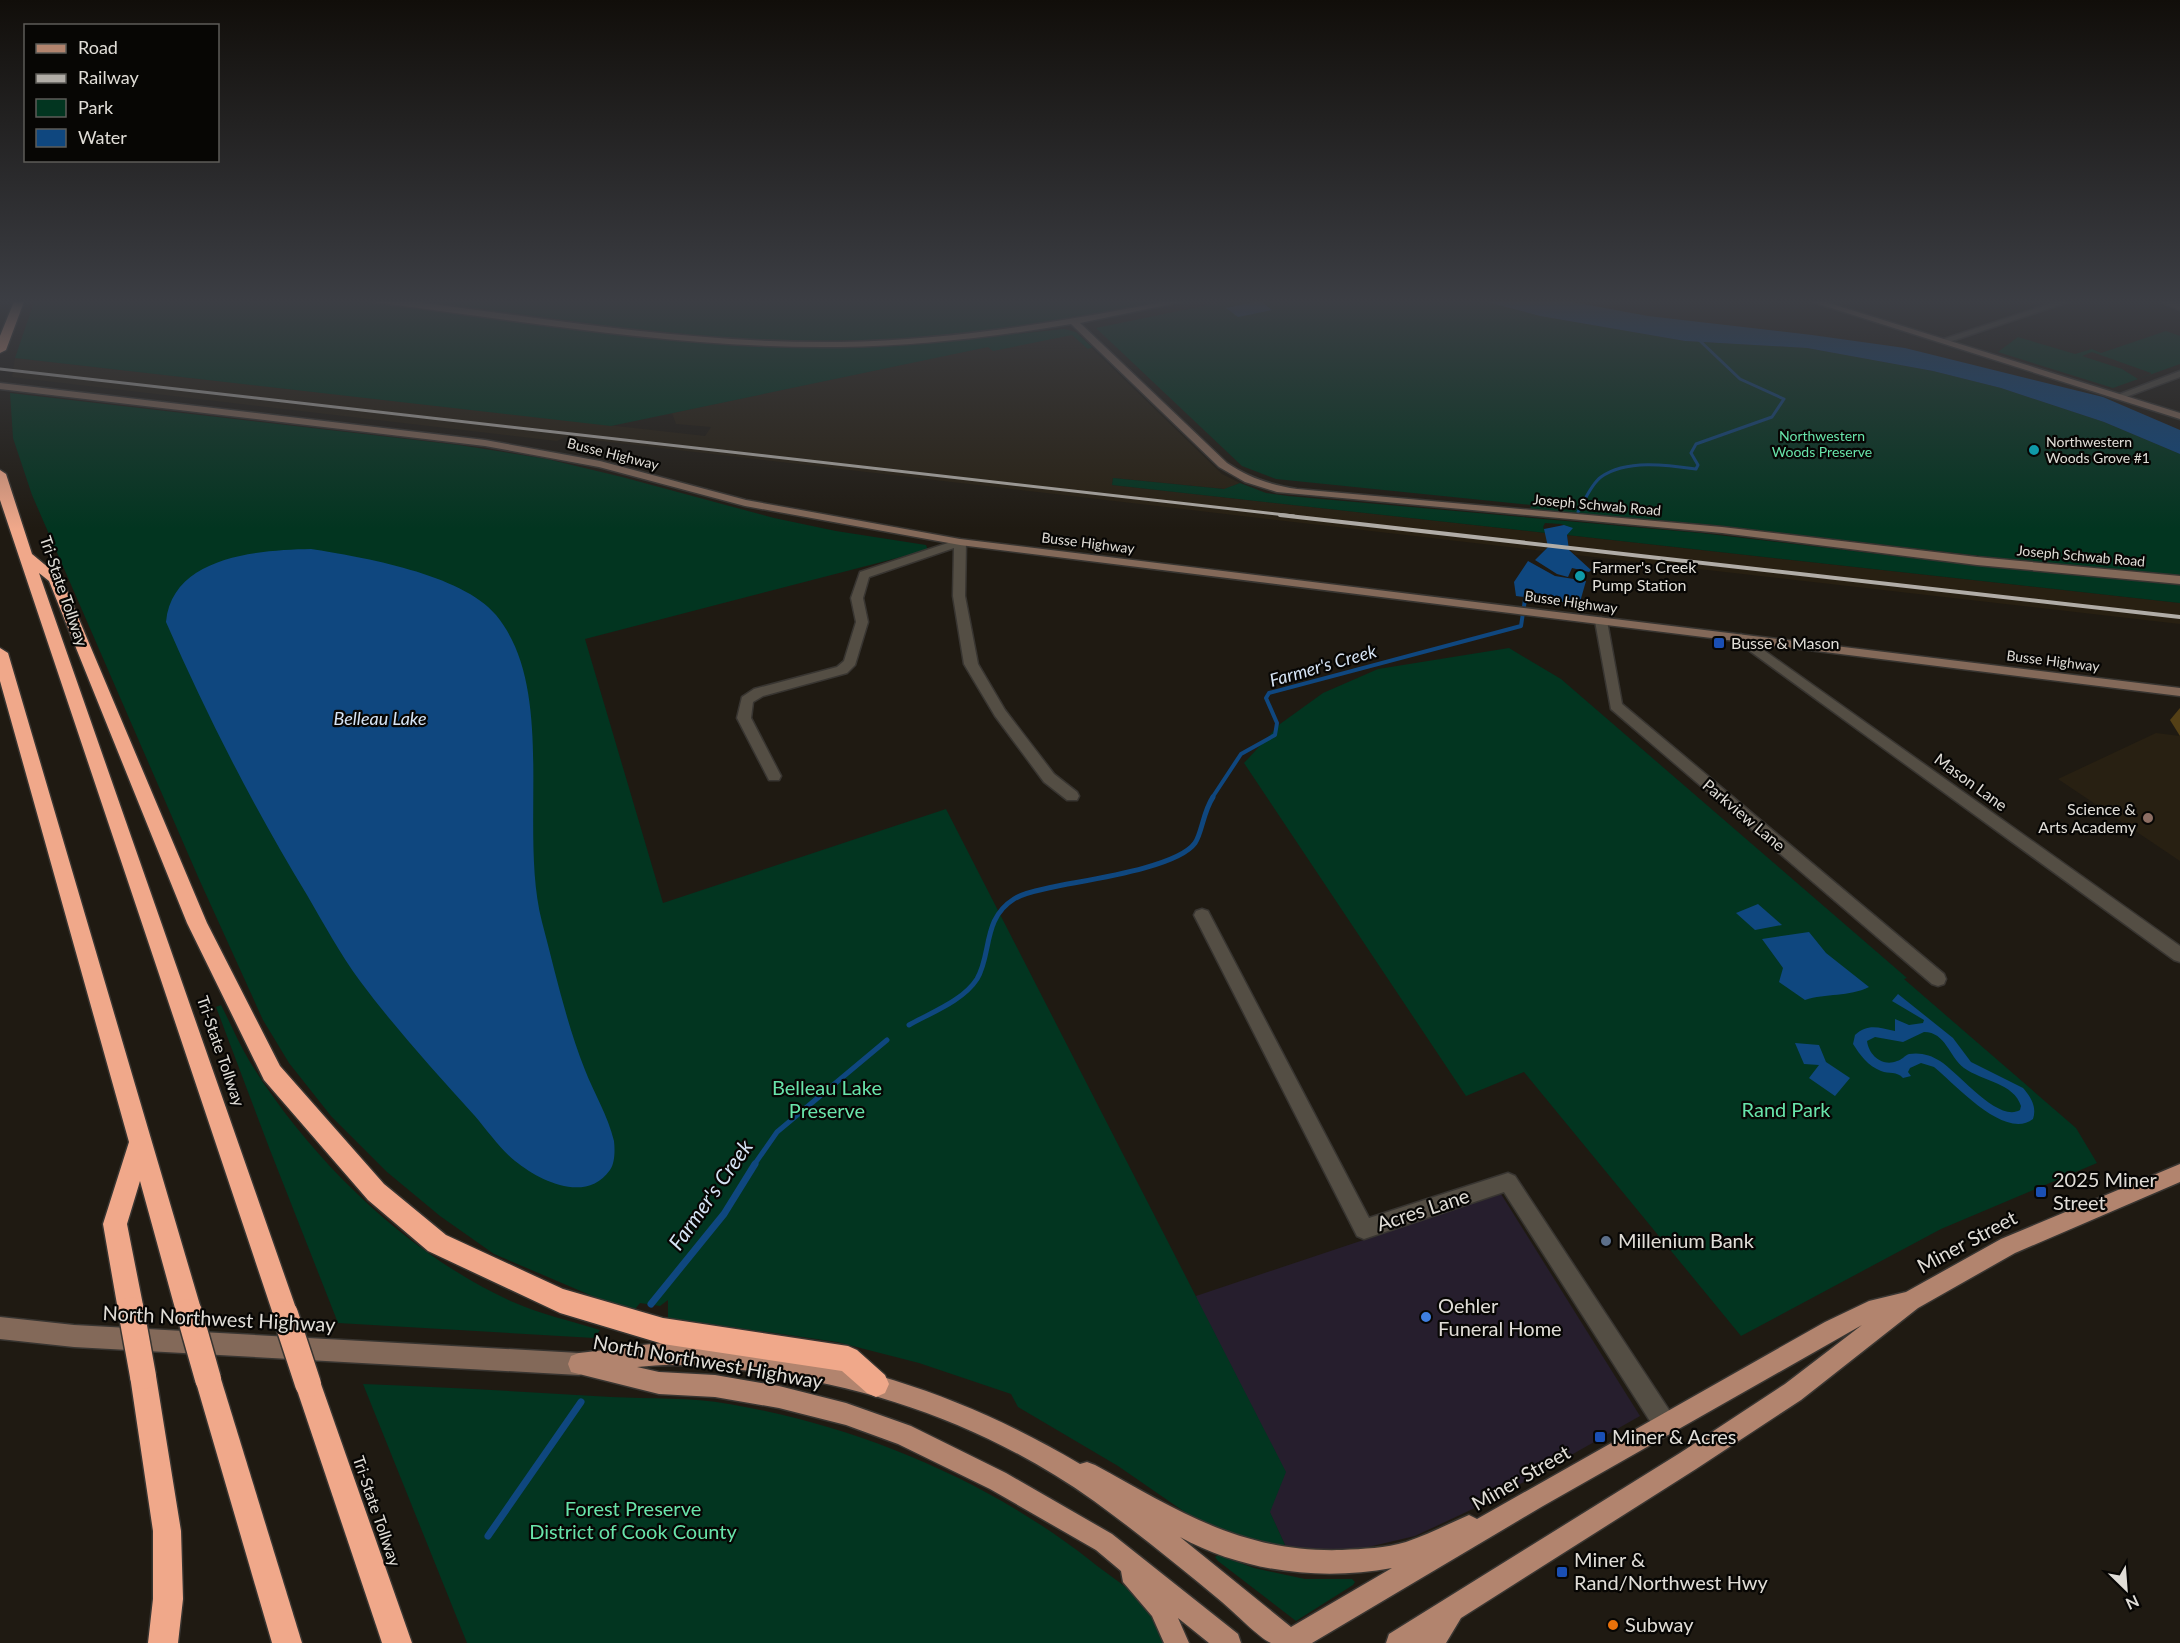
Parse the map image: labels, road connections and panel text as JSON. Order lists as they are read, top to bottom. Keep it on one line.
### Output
{"streets":{"highway":["Tri-State Tollway"],"main road":["Busse Highway","Joseph Schwab Road","Miner Street","North Northwest Highway"],"street":["Mason Lane","Parkview Lane","Acres Lane"]},"crossings":[["Busse Highway","Mason Lane"],["Busse Highway","Parkview Lane"],["Acres Lane","Miner Street"],["Miner Street","North Northwest Highway"]],"water":["Farmer's Creek","Belleau Lake"],"parks":["Northwestern Woods Preserve","Belleau Lake Preserve","Rand Park","Forest Preserve District of Cook County"],"places":{"other":["Northwestern Woods Grove #1","Farmer's Creek Pump Station","Science & Arts Academy","Millenium Bank","Oehler Funeral Home","Subway"],"transit":["Busse & Mason","2025 Miner Street","Miner & Acres","Miner & Rand/Northwest Hwy"]},"legend":["Road","Railway","Park","Water"],"north":"bottom right"}
